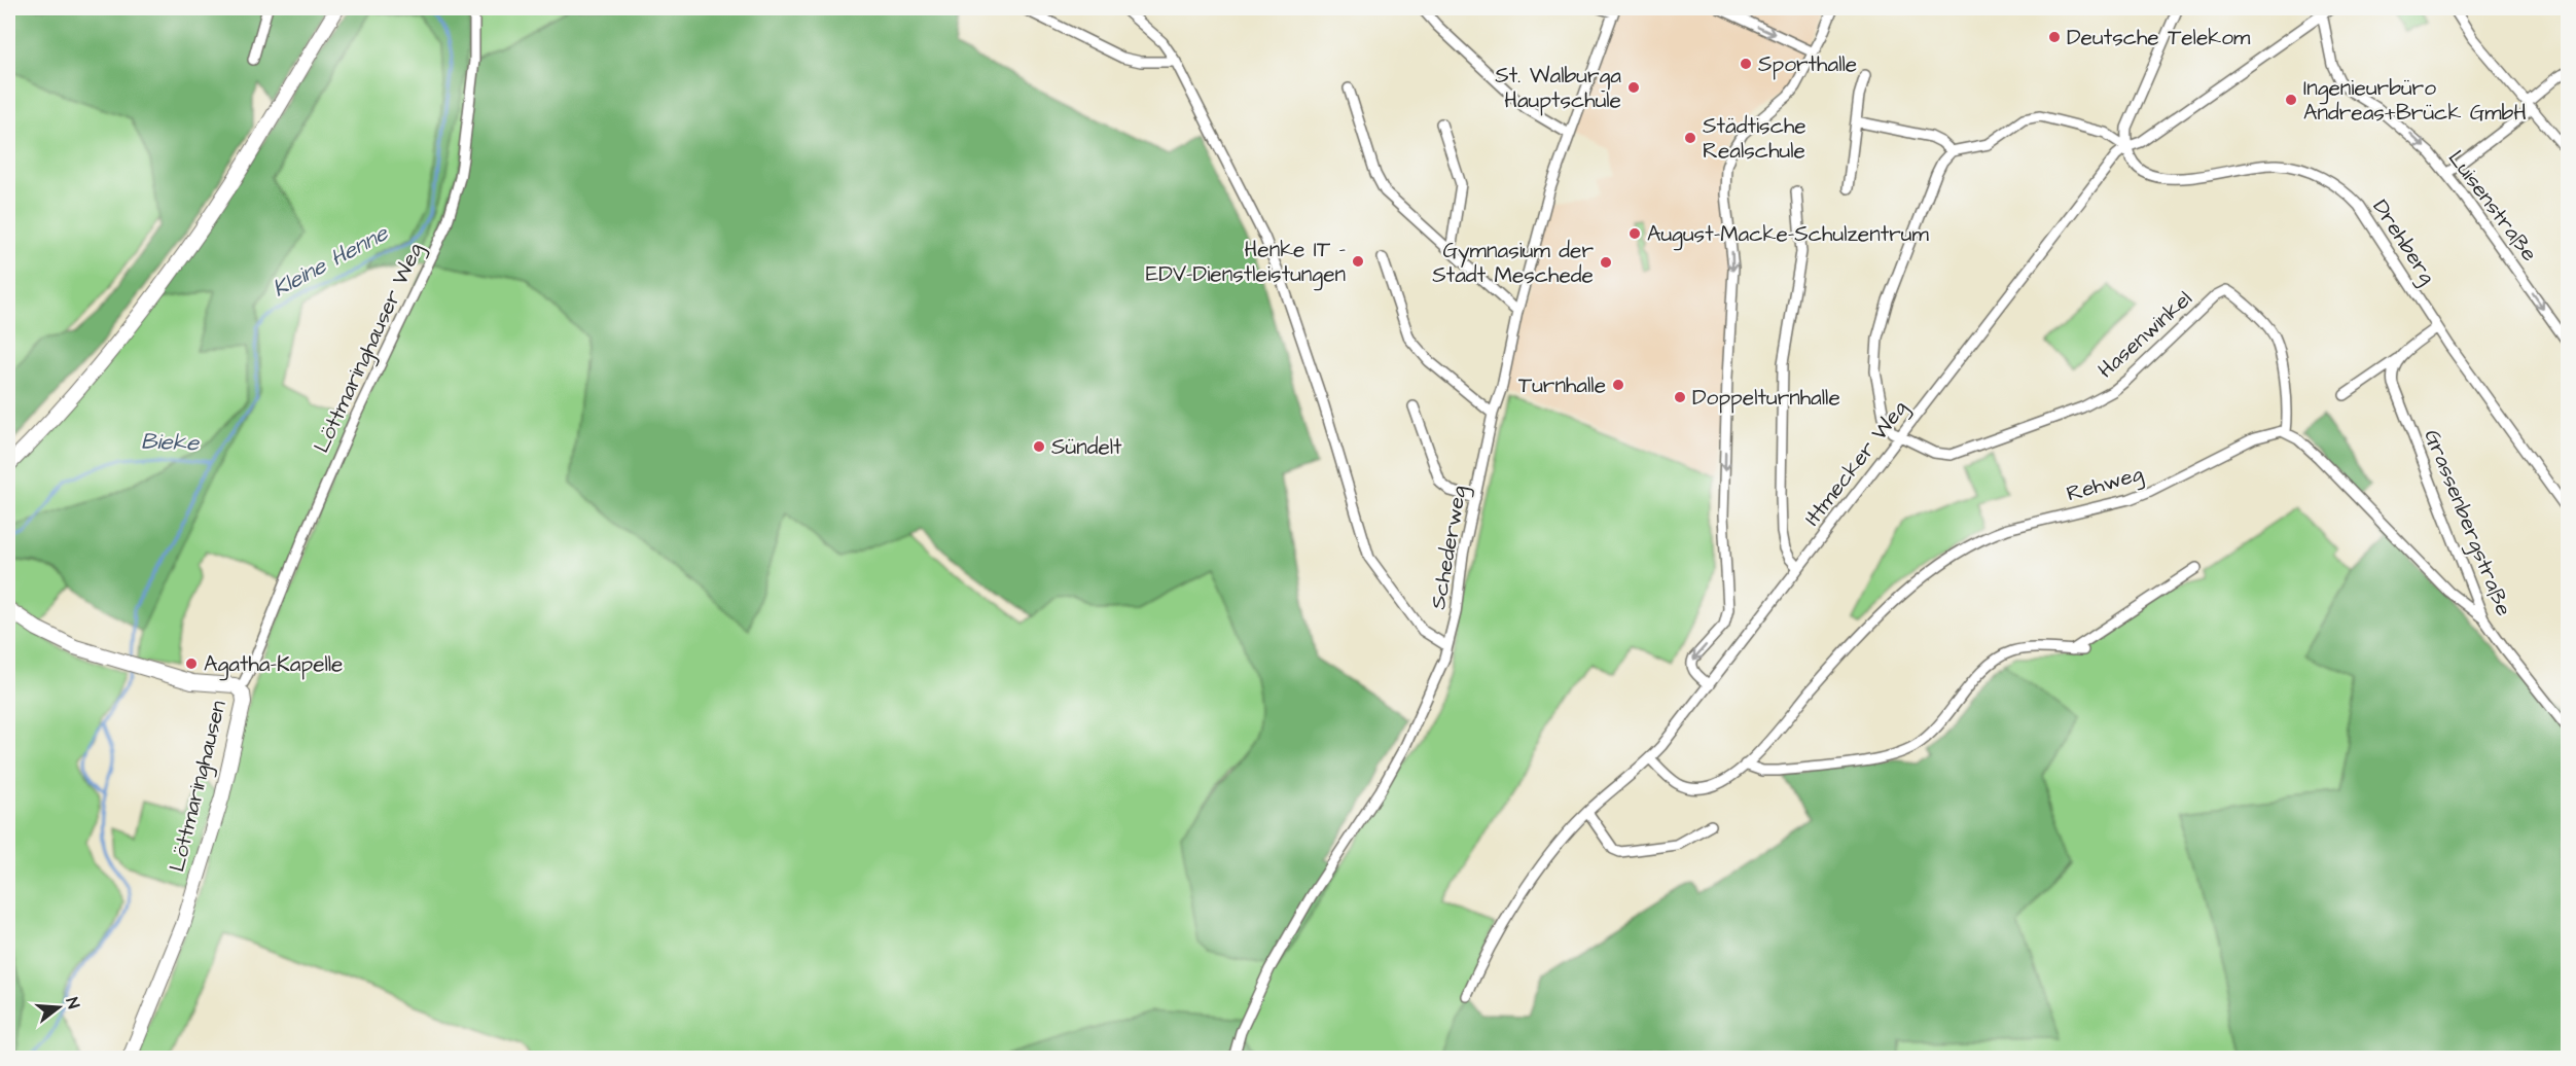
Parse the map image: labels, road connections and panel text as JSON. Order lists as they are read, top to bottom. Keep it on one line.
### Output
{"streets":{"street":["Luisenstraße","Drehberg","Hasenwinkel","Löttmaringhauser Weg","Ittmecker Weg","Rehweg","Grassenbergstraße","Schederweg","Löttmaringhausen"]},"crossings":[["Luisenstraße","Ittmecker Weg"],["Drehberg","Ittmecker Weg"],["Hasenwinkel","Ittmecker Weg"],["Hasenwinkel","Rehweg"],["Löttmaringhauser Weg","Löttmaringhausen"],["Ittmecker Weg","Rehweg"]],"one_way":["Luisenstraße"],"water":["Kleine Henne","Bieke"],"places":["Deutsche Telekom","Sporthalle","St. Walburga Hauptschule","Ingenieurbüro Andreas+Brück GmbH","Städtische Realschule","August-Macke-Schulzentrum","Henke IT - EDV-Dienstleistungen","Gymnasium der Stadt Meschede","Turnhalle","Doppelturnhalle","Sündelt","Agatha-Kapelle"],"north":"right"}
